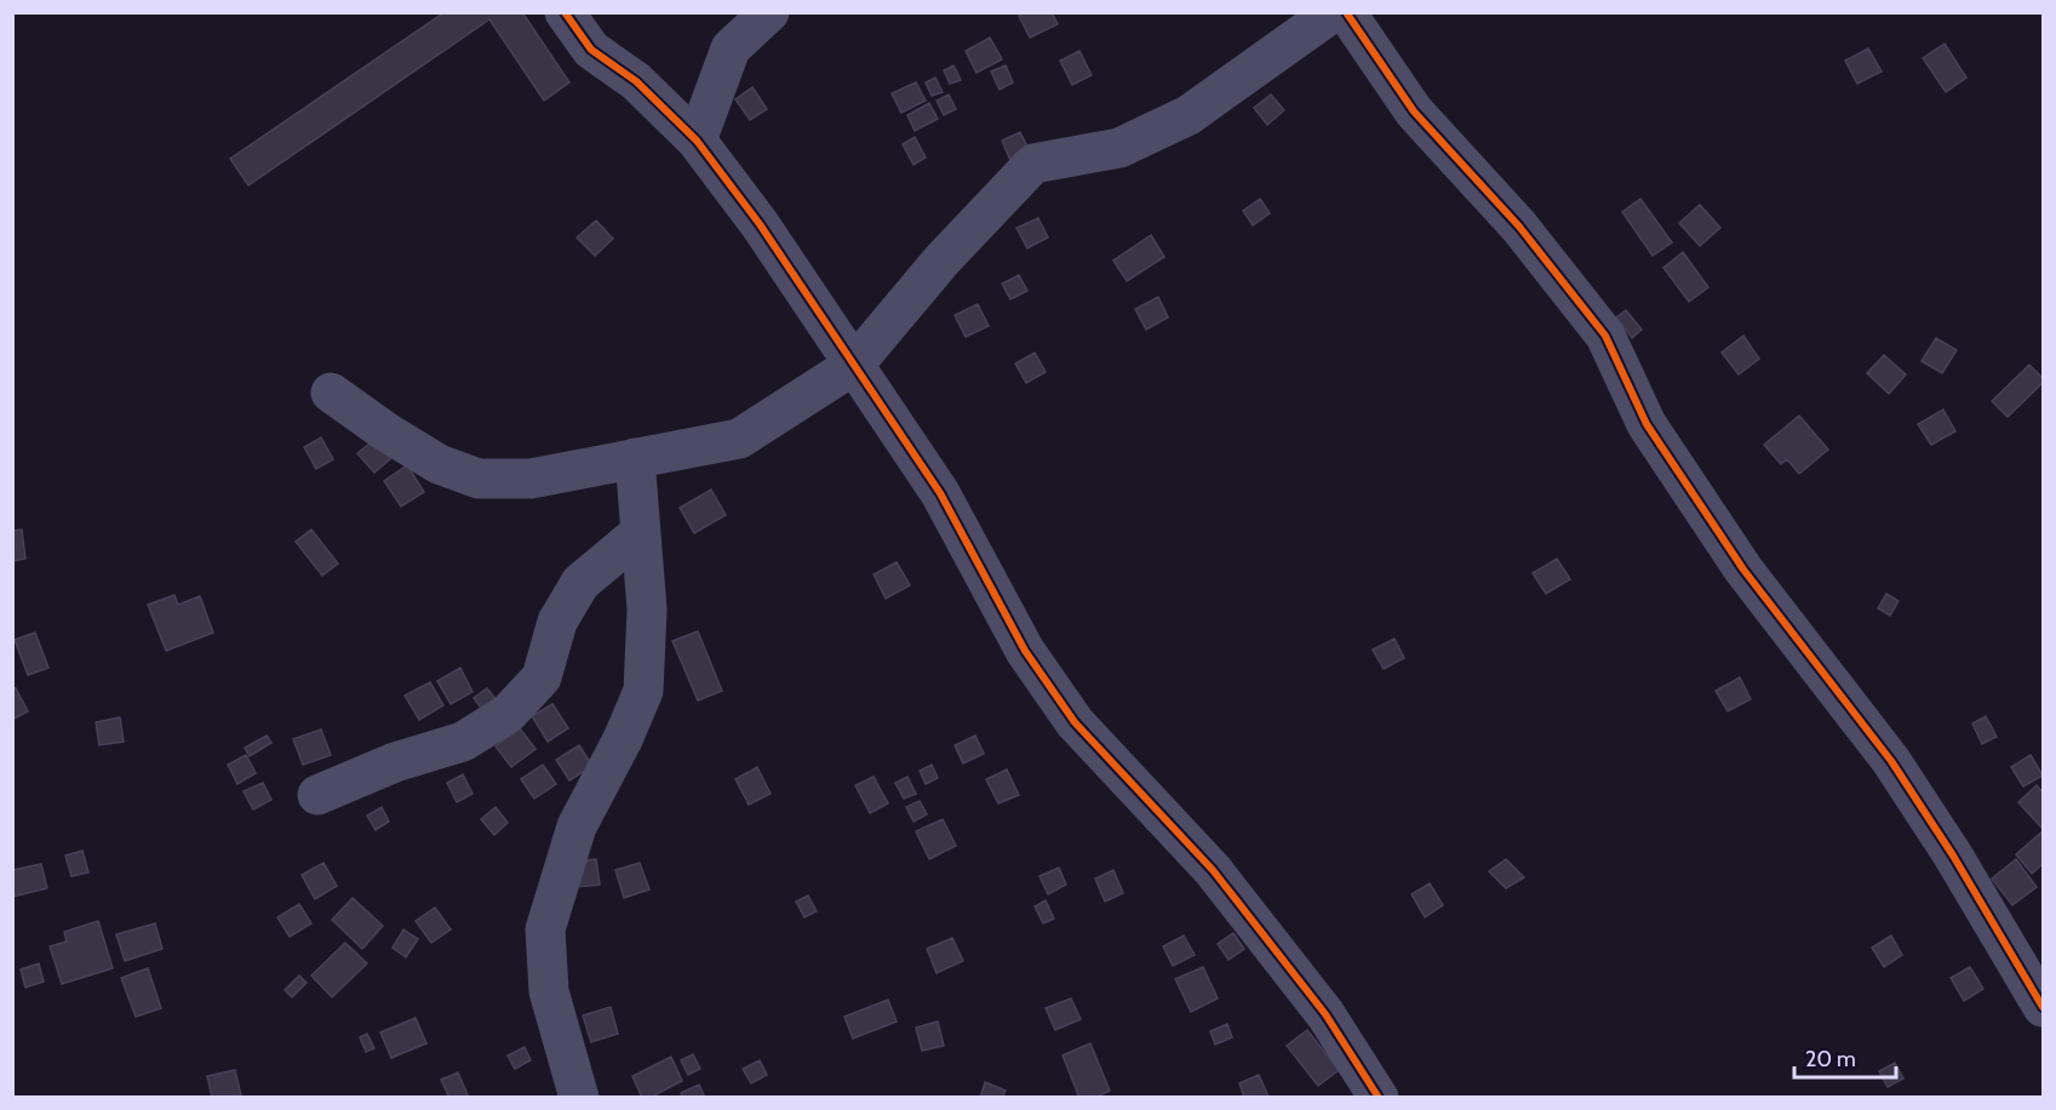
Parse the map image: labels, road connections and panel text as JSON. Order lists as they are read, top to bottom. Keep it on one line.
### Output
{"scale_bar":"20 m"}
